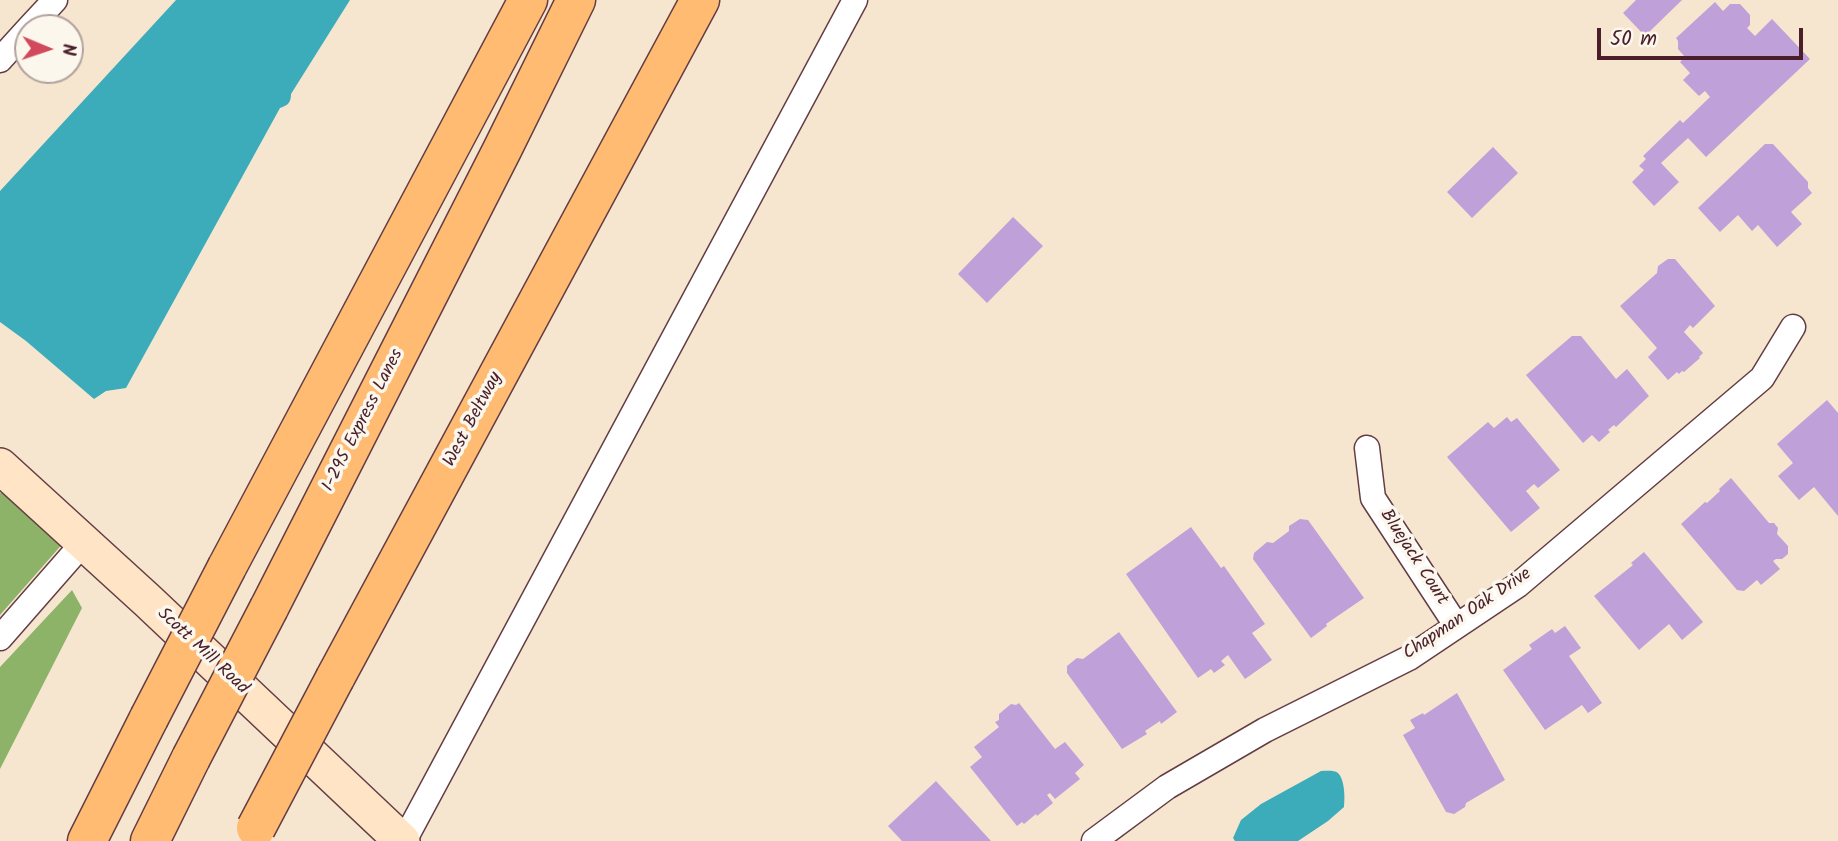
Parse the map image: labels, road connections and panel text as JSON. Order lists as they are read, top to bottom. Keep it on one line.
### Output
{"streets":{"highway":["West Beltway","I-295 Express Lanes"],"street":["Bluejack Court","Chapman Oak Drive","Scott Mill Road"]},"crossings":[["Bluejack Court","Chapman Oak Drive"]],"scale_bar":"50 m","north":"right"}
